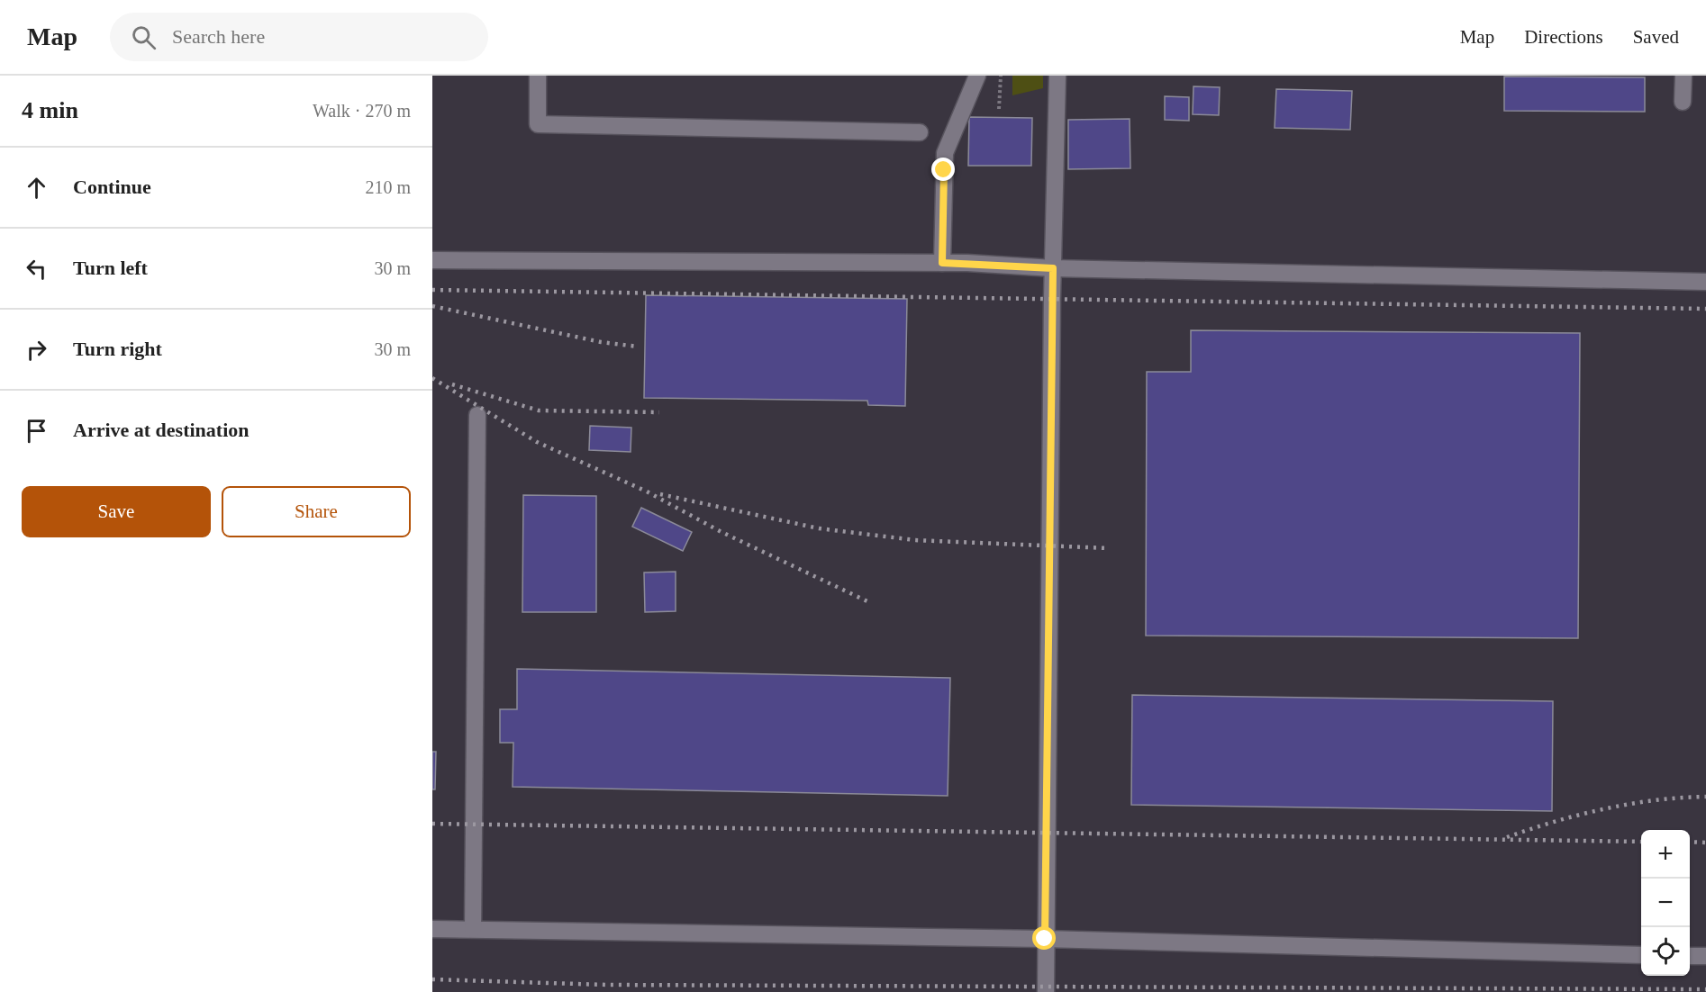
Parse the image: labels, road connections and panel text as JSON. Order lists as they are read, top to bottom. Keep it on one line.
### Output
{"page":{"header":"Map","search":"Search here","nav":["Map","Directions","Saved"],"heading":["4 min","Walk · 270 m"],"list":[["Continue","210 m"],["Turn left","30 m"],["Turn right","30 m"],"Arrive at destination"],"buttons":["Save","Share"],"map_buttons":["+","−"]}}
